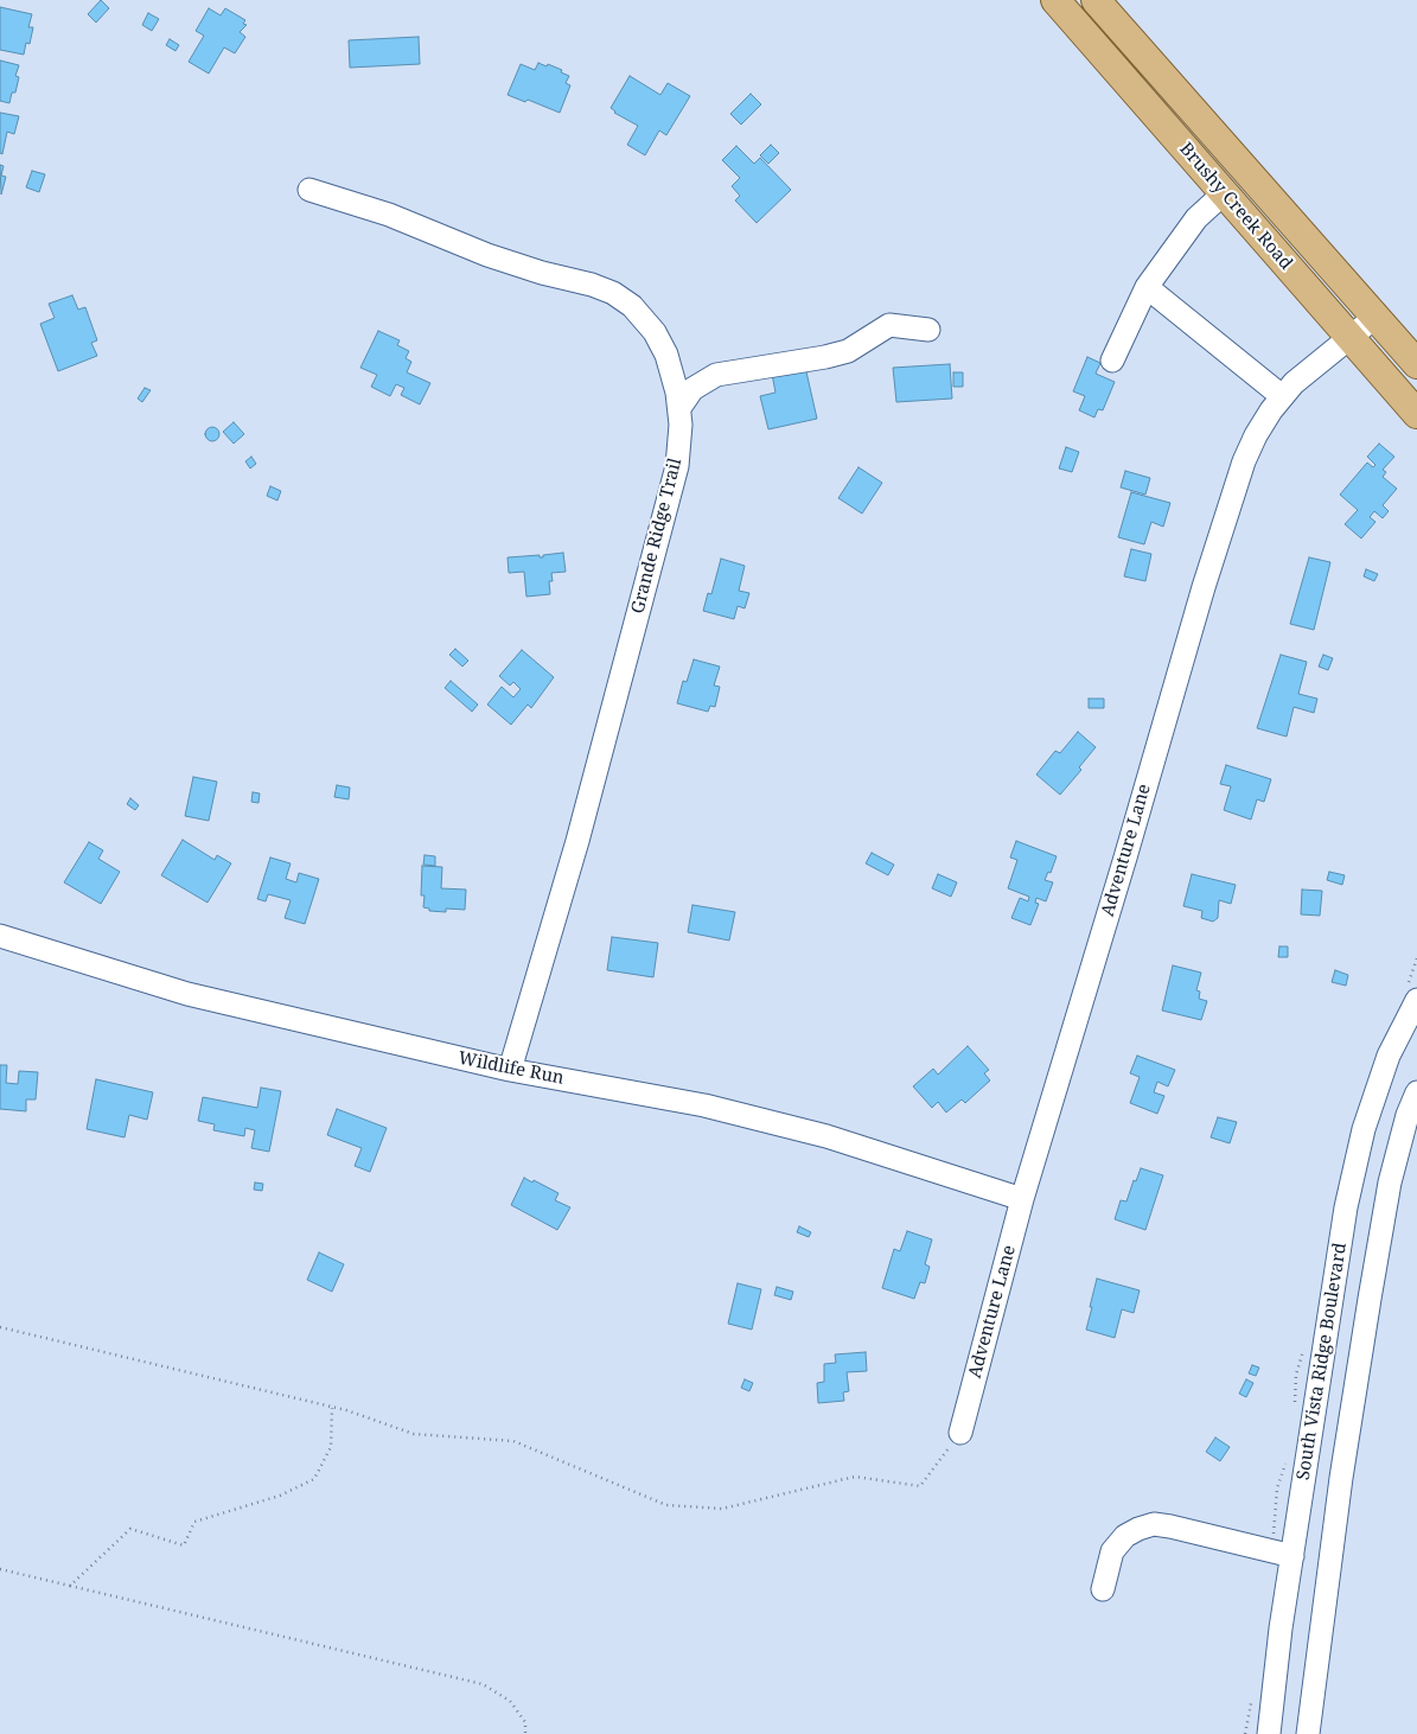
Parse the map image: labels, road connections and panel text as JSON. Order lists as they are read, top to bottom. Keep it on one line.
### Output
{"streets":{"main road":["Brushy Creek Road"],"street":["Grande Ridge Trail","Adventure Lane","Wildlife Run","South Vista Ridge Boulevard"]},"crossings":[["Brushy Creek Road","Adventure Lane"],["Grande Ridge Trail","Wildlife Run"],["Adventure Lane","Wildlife Run"]]}
